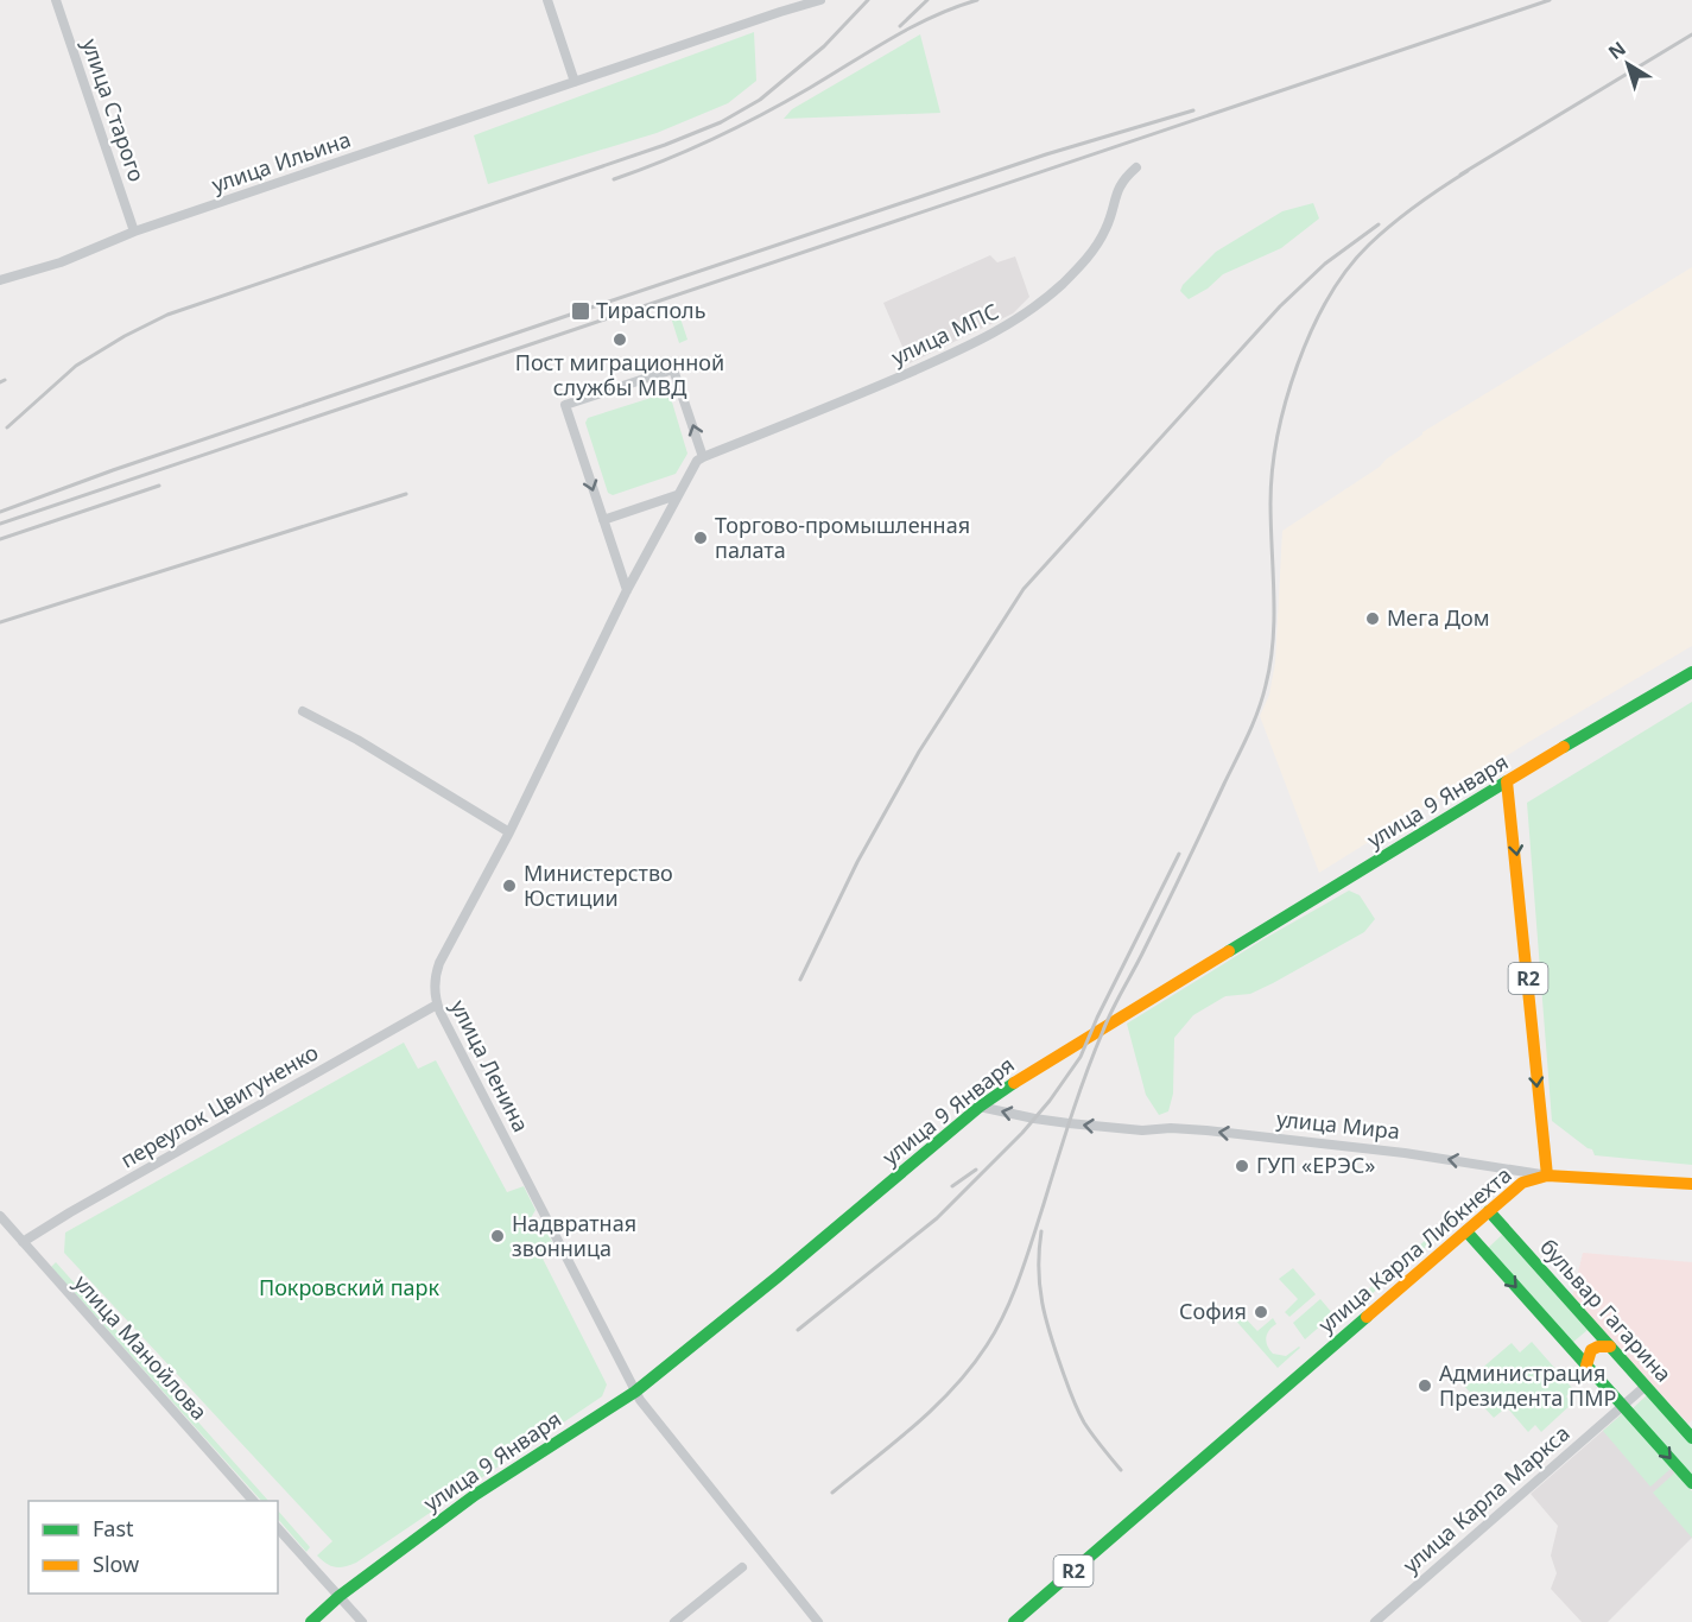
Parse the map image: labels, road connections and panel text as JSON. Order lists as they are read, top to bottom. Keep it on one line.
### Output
{"streets":{"street":["улица Старого","улица Ильина","улица МПС","улица 9 Января","R2","улица Ленина","переулок Цвигуненко","улица Мира","улица Карла Либкнехта","бульвар Гагарина","улица Манойлова","улица Карла Маркса"]},"crossings":[["улица Старого","улица Ильина"],["улица МПС","улица Ленина"],["улица 9 Января","улица Ленина"],["улица 9 Января","улица Мира"],["улица 9 Января","улица Карла Либкнехта"],["улица Ленина","переулок Цвигуненко"],["переулок Цвигуненко","улица Манойлова"],["улица Мира","улица Карла Либкнехта"],["улица Карла Либкнехта","бульвар Гагарина"],["бульвар Гагарина","улица Карла Маркса"]],"one_way":["улица Мира","улица Карла Либкнехта"],"parks":["Покровский парк"],"places":{"transit":["Тирасполь"],"other":["Пост миграционной службы МВД","Торгово-промышленная палата","Мега Дом","Министерство Юстиции","ГУП «ЕРЭС»","Надвратная звонница","София","Администрация Президента ПМР"]},"legend":["Fast","Slow"],"north":"top left"}
